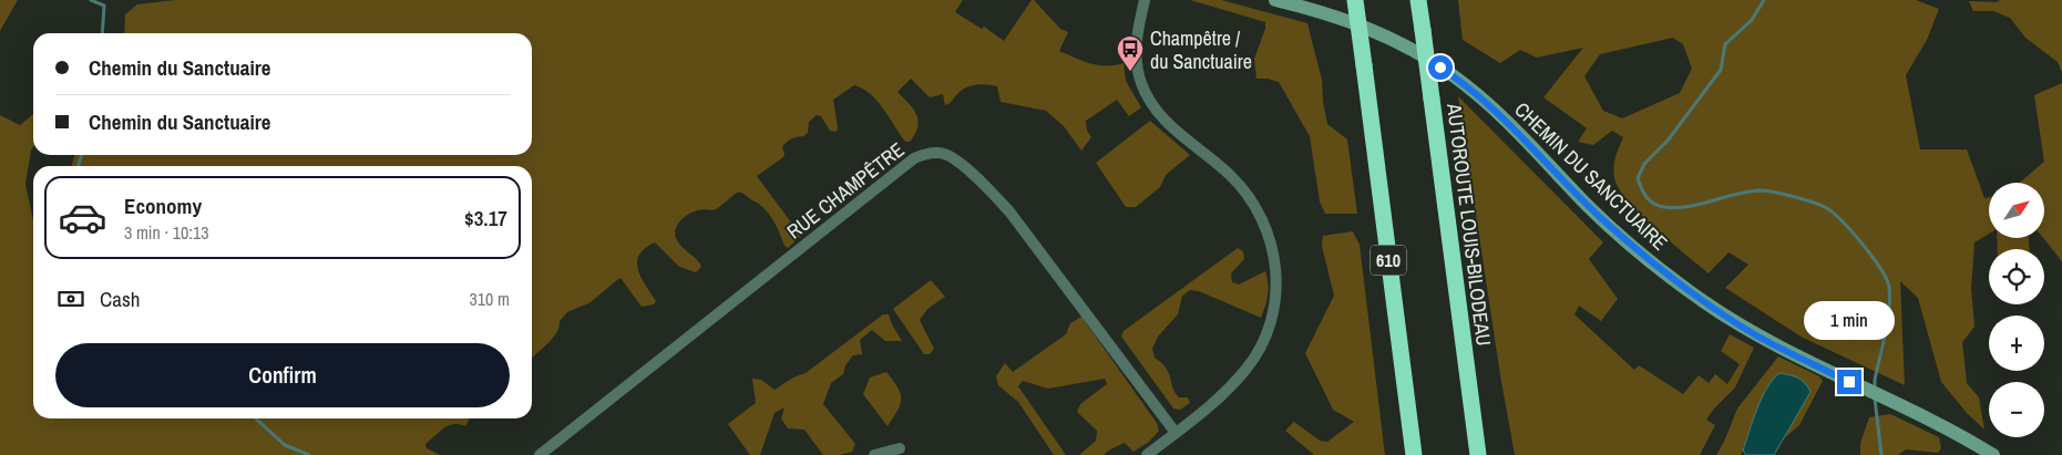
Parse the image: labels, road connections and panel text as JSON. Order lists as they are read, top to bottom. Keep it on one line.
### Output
{"streets":{"highway":["AUTOROUTE LOUIS-BILODEAU","610"],"street":["CHEMIN DU SANCTUAIRE","RUE CHAMPÊTRE"]},"places":{"bus stop":["Champêtre / du Sanctuaire"]},"north":"top right","page":{"banner":["Chemin du Sanctuaire","Chemin du Sanctuaire"],"list":[{"name":"Economy","note":"3 min · 10:13","value":"$3.17"}],"map_buttons":["+","−"],"pay":["Cash","310 m"],"bubble":"1 min","buttons":"Confirm"}}
